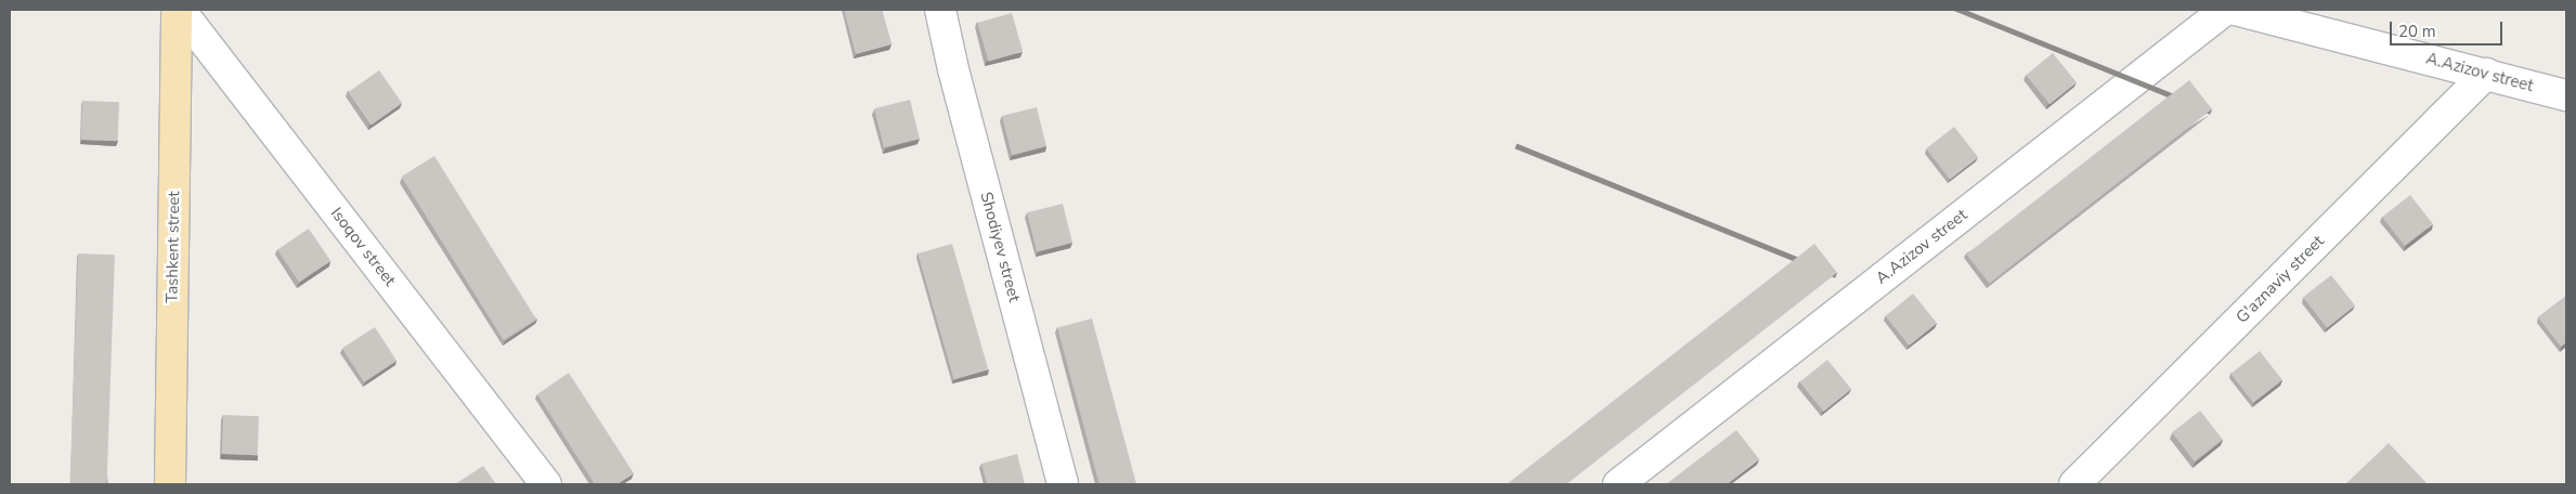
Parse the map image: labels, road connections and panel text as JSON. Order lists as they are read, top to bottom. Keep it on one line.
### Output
{"streets":{"main road":["Tashkent street"],"street":["A.Azizov street","Isoqov street","Shodiyev street","G'aznaviy street"]},"crossings":[["A.Azizov street","G'aznaviy street"],["Tashkent street","Isoqov street"]],"scale_bar":"20 m"}
